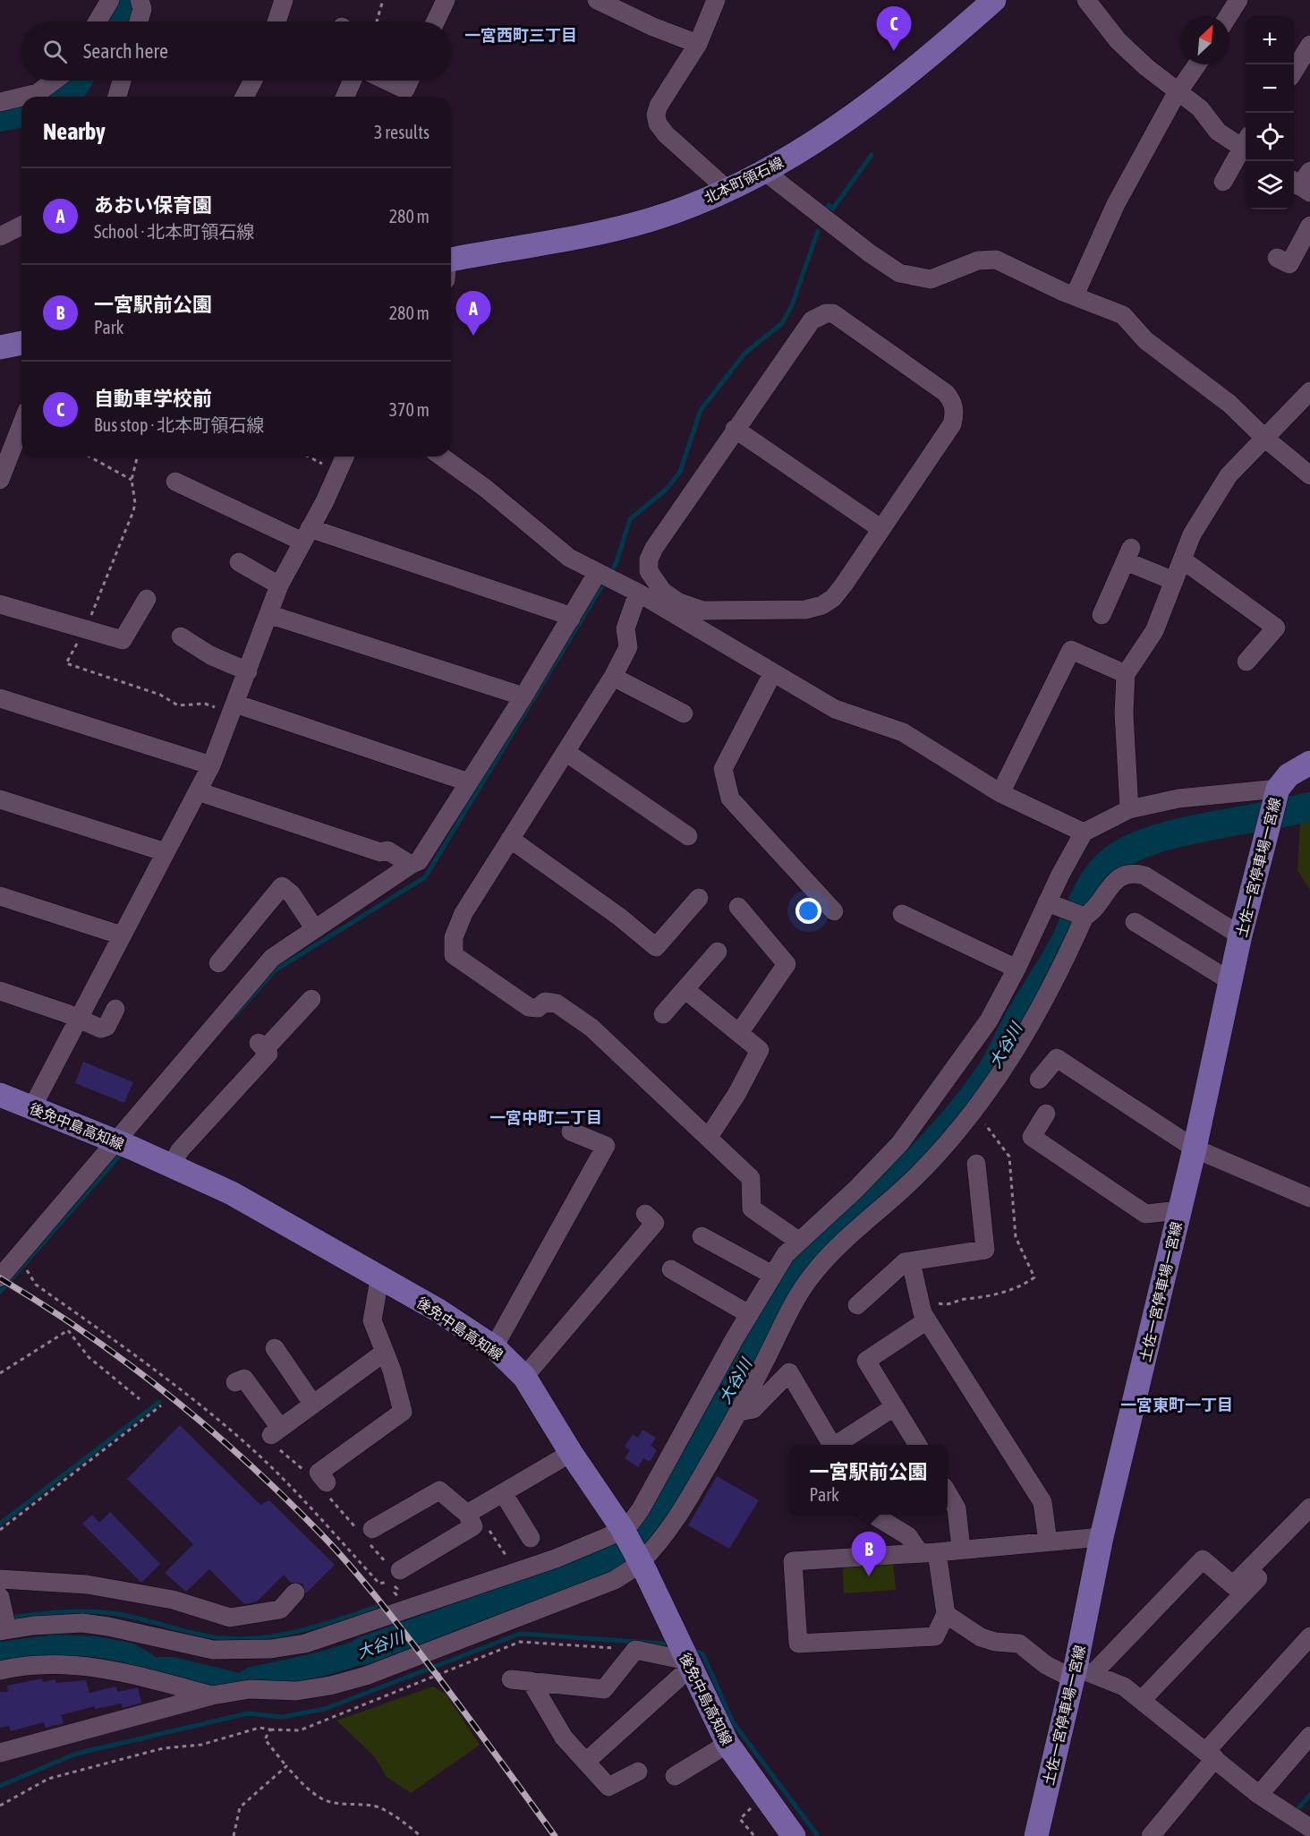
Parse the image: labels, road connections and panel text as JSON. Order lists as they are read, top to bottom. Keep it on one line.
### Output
{"streets":{"main road":["北本町領石線","土佐一宮停車場一宮線","後免中島高知線"]},"districts":["一宮西町三丁目","一宮中町二丁目","一宮東町一丁目"],"water":["大谷川"],"north":"top right","page":{"pins":["C","A","B"],"map_buttons":["+","−"],"search":"Search here","heading":["Nearby","3 results"],"list":[{"mark":"A","name":"あおい保育園","note":"School · 北本町領石線","value":"280 m"},{"mark":"B","name":"一宮駅前公園","note":"Park","value":"280 m"},{"mark":"C","name":"自動車学校前","note":"Bus stop · 北本町領石線","value":"370 m"}],"popup":["一宮駅前公園","Park"]}}
